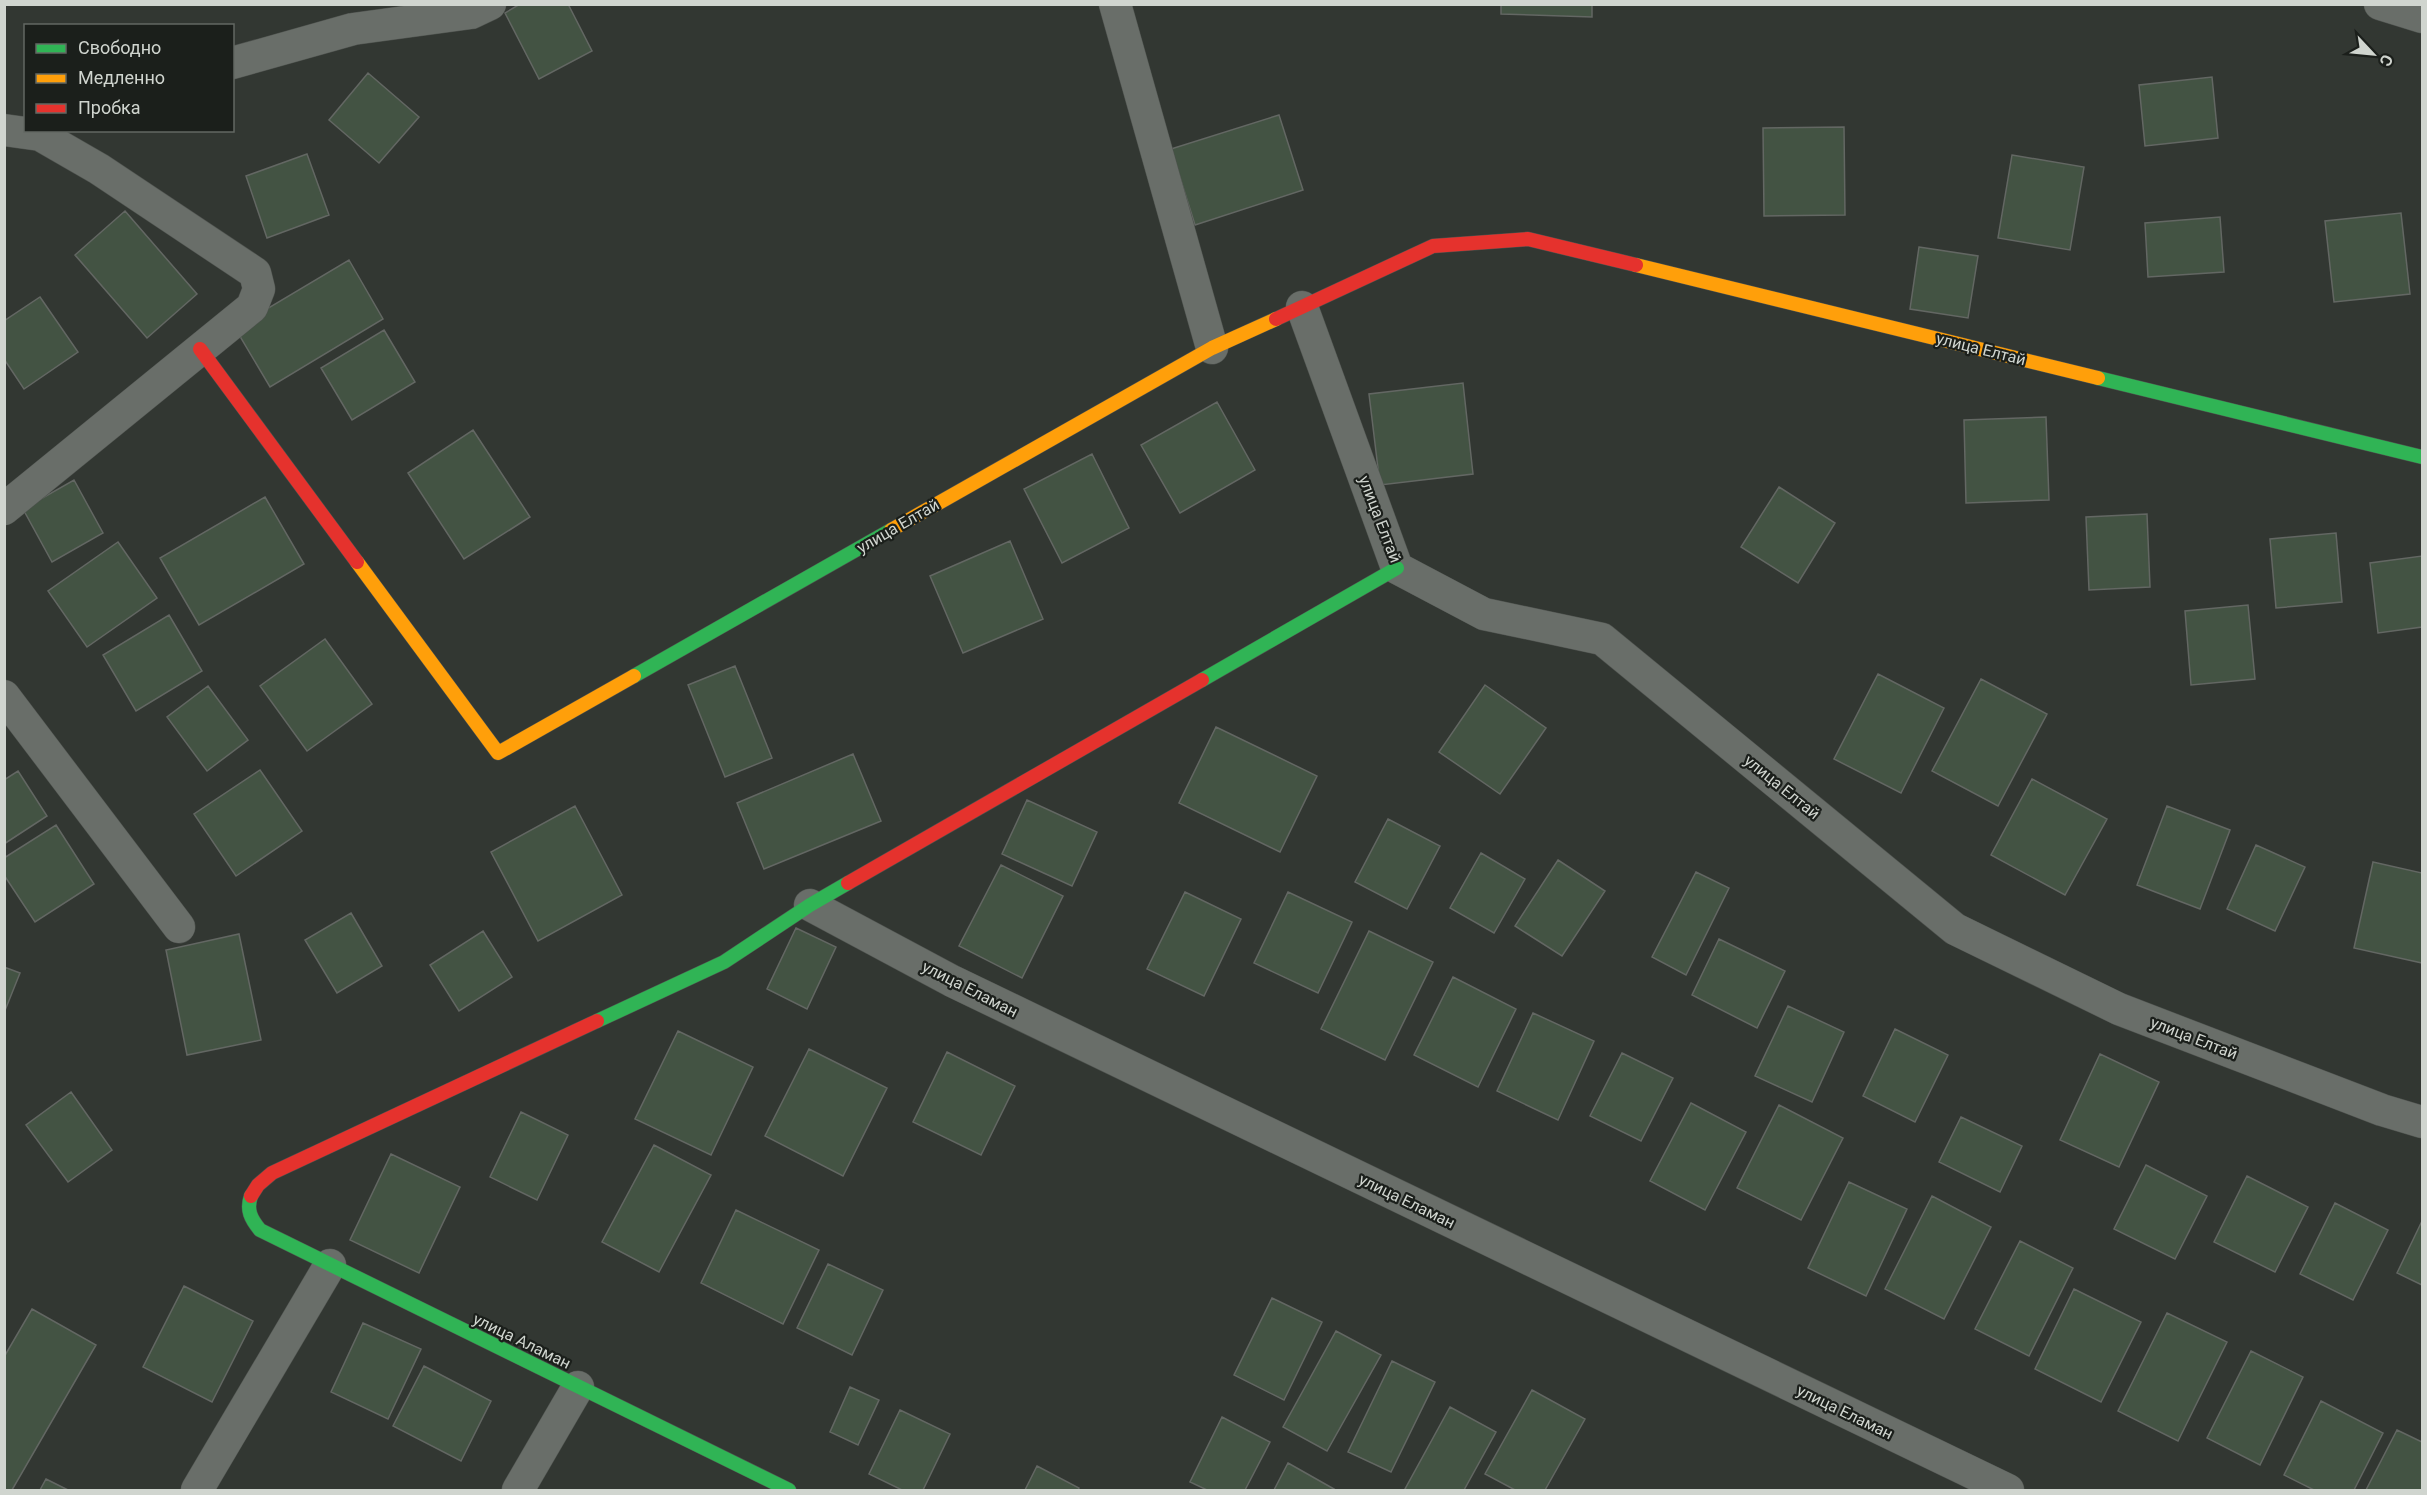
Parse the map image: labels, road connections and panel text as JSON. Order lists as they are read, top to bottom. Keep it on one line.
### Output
{"streets":{"street":["улица Елтай","улица Еламан","улица Аламан"]},"crossings":[["улица Еламан","улица Аламан"]],"legend":["Свободно","Медленно","Пробка"],"north":"bottom right"}
